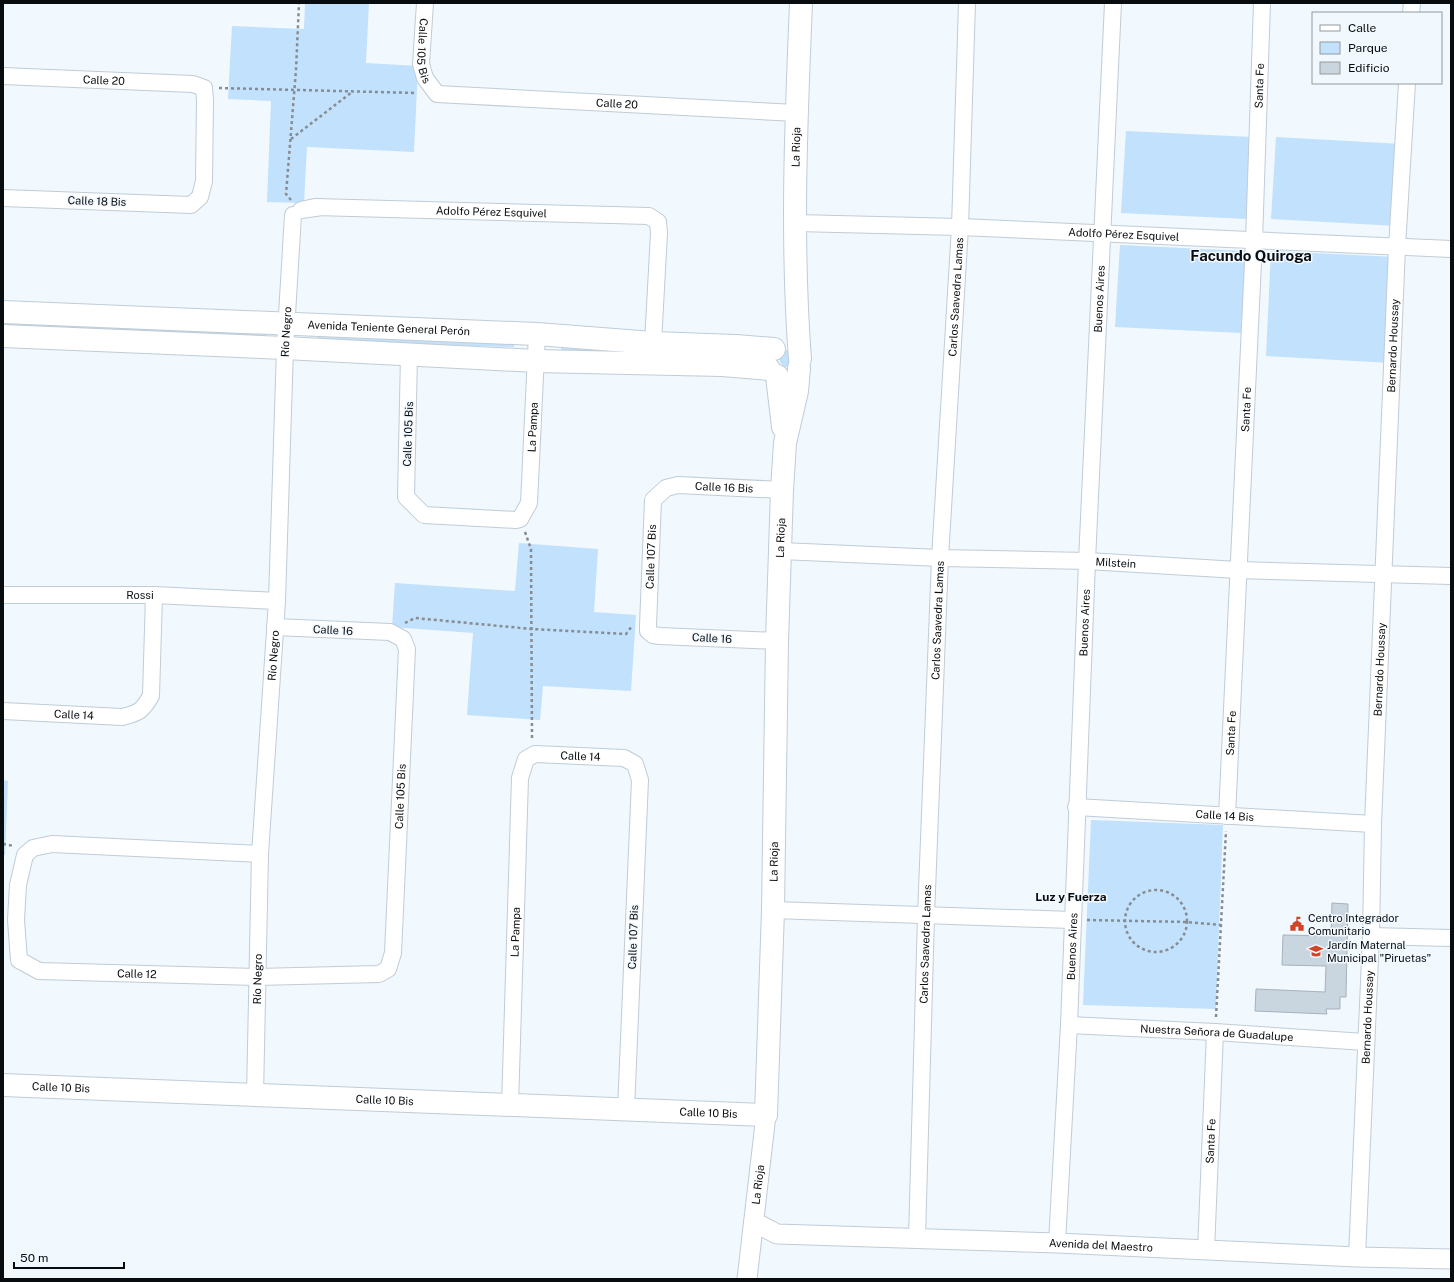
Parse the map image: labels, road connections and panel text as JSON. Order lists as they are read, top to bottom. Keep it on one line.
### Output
{"streets":{"main road":["La Rioja","Avenida Teniente General Perón","Calle 10 Bis"],"street":["Calle 105 Bis","Calle 20","Santa Fe","Calle 18 Bis","Adolfo Pérez Esquivel","Carlos Saavedra Lamas","Buenos Aires","Río Negro","Bernardo Houssay","La Pampa","Calle 16 Bis","Calle 107 Bis","Milstein","Rossi","Calle 16","Calle 14","Calle 14 Bis","Calle 12","Nuestra Señora de Guadalupe","Avenida del Maestro"]},"crossings":[["Calle 105 Bis","Calle 20"],["Calle 105 Bis","La Pampa"],["Calle 105 Bis","Calle 16"],["Calle 105 Bis","Calle 12"],["Calle 20","La Rioja"],["Calle 20","Calle 18 Bis"],["Santa Fe","Adolfo Pérez Esquivel"],["Santa Fe","Milstein"],["Santa Fe","Calle 14 Bis"],["Santa Fe","Nuestra Señora de Guadalupe"],["Santa Fe","Avenida del Maestro"],["La Rioja","Adolfo Pérez Esquivel"],["La Rioja","Avenida Teniente General Perón"],["La Rioja","Calle 16 Bis"],["La Rioja","Milstein"],["La Rioja","Calle 16"],["La Rioja","Calle 10 Bis"],["La Rioja","Avenida del Maestro"],["Adolfo Pérez Esquivel","Carlos Saavedra Lamas"],["Adolfo Pérez Esquivel","Buenos Aires"],["Adolfo Pérez Esquivel","Avenida Teniente General Perón"],["Adolfo Pérez Esquivel","Río Negro"],["Adolfo Pérez Esquivel","Bernardo Houssay"],["Carlos Saavedra Lamas","Milstein"],["Carlos Saavedra Lamas","Avenida del Maestro"],["Buenos Aires","Milstein"],["Buenos Aires","Calle 14 Bis"],["Buenos Aires","Nuestra Señora de Guadalupe"],["Buenos Aires","Avenida del Maestro"],["Avenida Teniente General Perón","Río Negro"],["Avenida Teniente General Perón","La Pampa"],["Río Negro","Rossi"],["Río Negro","Calle 16"],["Río Negro","Calle 12"],["Río Negro","Calle 10 Bis"],["Bernardo Houssay","Milstein"],["Bernardo Houssay","Calle 14 Bis"],["Bernardo Houssay","Nuestra Señora de Guadalupe"],["Bernardo Houssay","Avenida del Maestro"],["La Pampa","Calle 14"],["La Pampa","Calle 10 Bis"],["Calle 16 Bis","Calle 107 Bis"],["Calle 107 Bis","Calle 16"],["Calle 107 Bis","Calle 14"],["Calle 107 Bis","Calle 10 Bis"],["Rossi","Calle 14"]],"districts":["Facundo Quiroga","Luz y Fuerza"],"places":{"public building":["Centro Integrador Comunitario"],"school or university":["Jardín Maternal Municipal \"Piruetas\""]},"legend":["Calle","Parque","Edificio"],"scale_bar":"50 m"}
